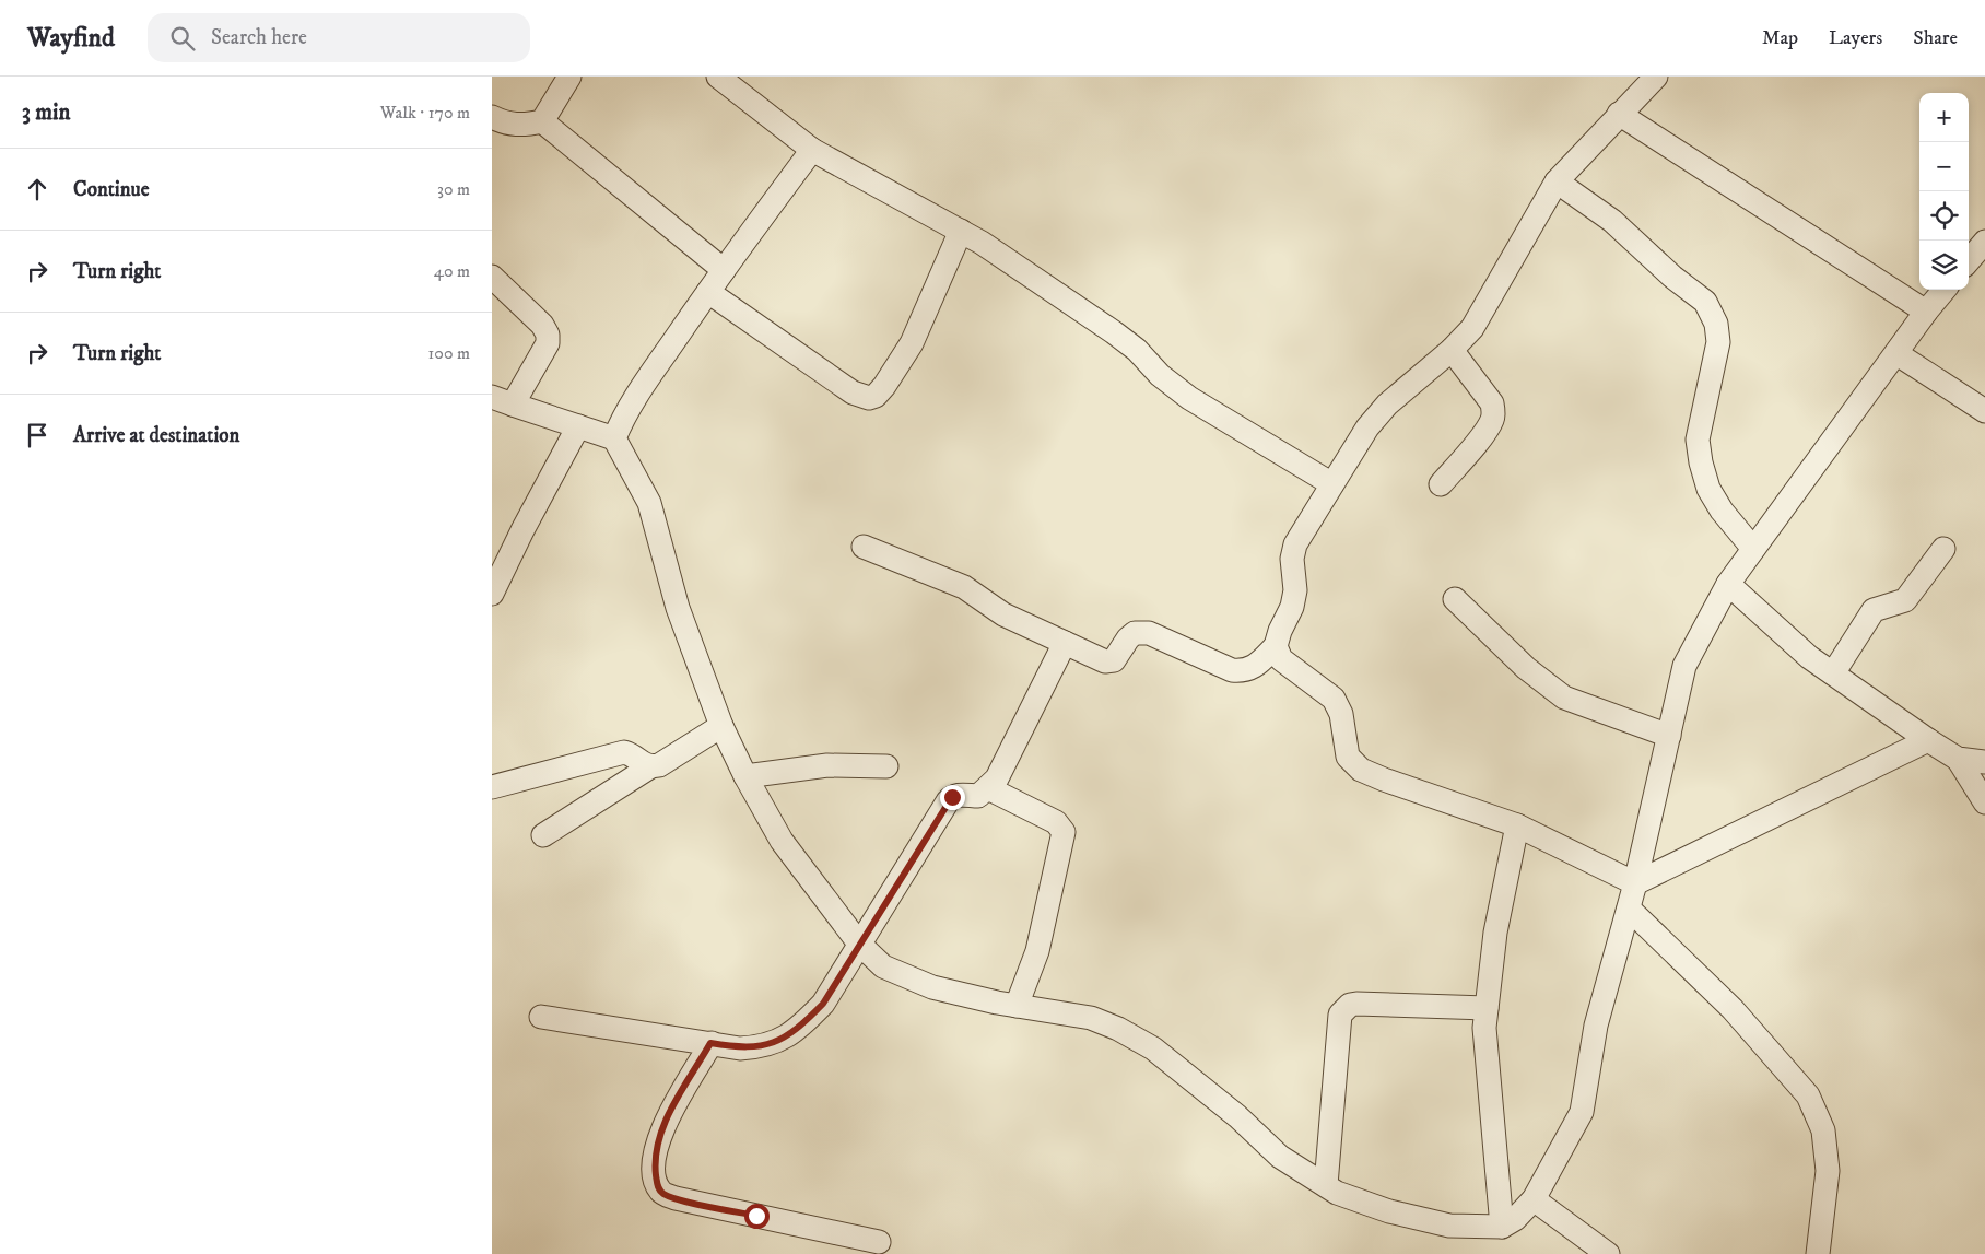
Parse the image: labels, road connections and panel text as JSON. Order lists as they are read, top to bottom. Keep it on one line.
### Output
{"page":{"header":"Wayfind","search":"Search here","nav":["Map","Layers","Share"],"heading":["3 min","Walk · 170 m"],"map_buttons":["+","−"],"list":[["Continue","30 m"],["Turn right","40 m"],["Turn right","100 m"],"Arrive at destination"]}}
